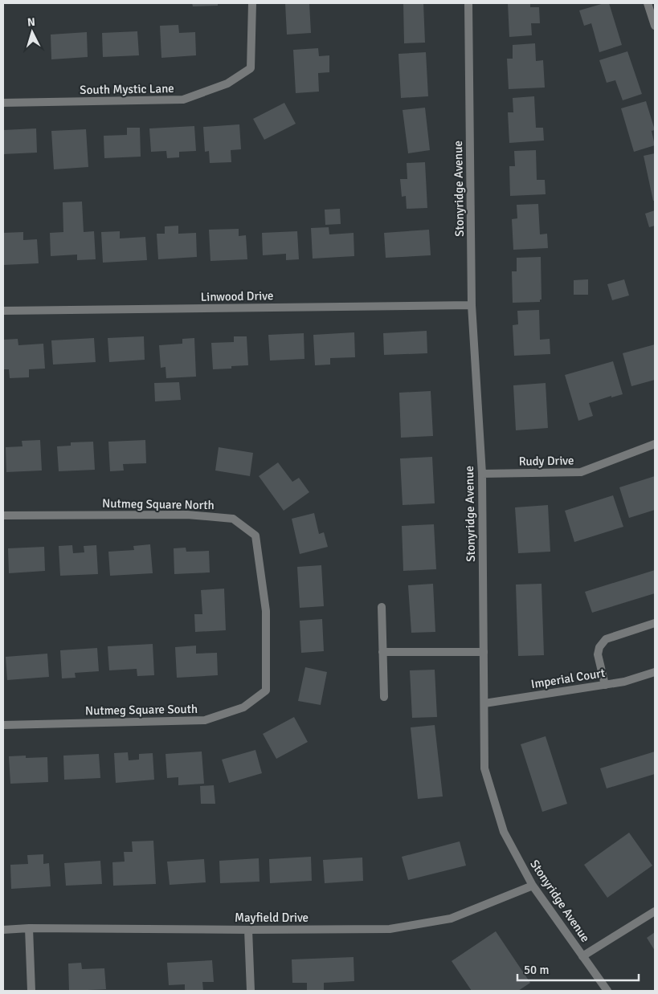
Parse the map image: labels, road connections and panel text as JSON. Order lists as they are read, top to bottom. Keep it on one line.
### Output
{"streets":{"street":["South Mystic Lane","Stonyridge Avenue","Linwood Drive","Rudy Drive","Nutmeg Square North","Imperial Court","Nutmeg Square South","Mayfield Drive"]},"crossings":[["Stonyridge Avenue","Linwood Drive"],["Stonyridge Avenue","Rudy Drive"],["Stonyridge Avenue","Imperial Court"],["Stonyridge Avenue","Mayfield Drive"],["Nutmeg Square North","Nutmeg Square South"]],"scale_bar":"50 m","north":"top"}
